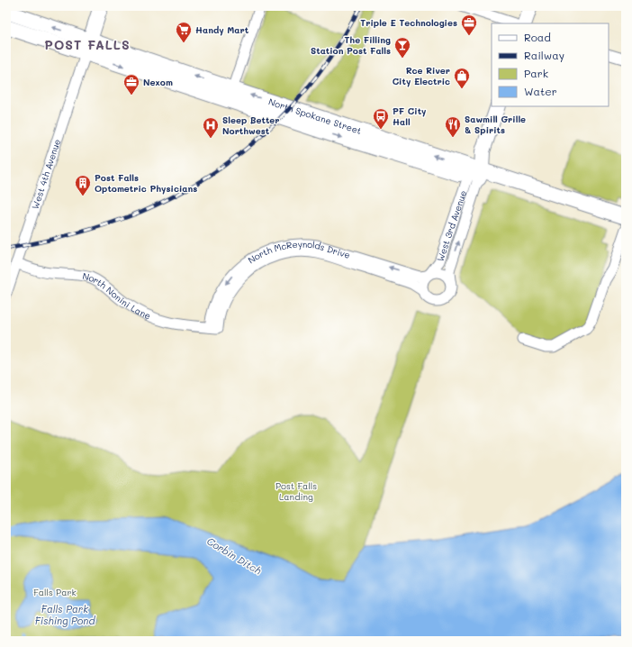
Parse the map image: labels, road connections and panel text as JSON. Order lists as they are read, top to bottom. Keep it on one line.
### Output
{"streets":{"main road":["North Spokane Street"],"street":["West 4th Avenue","West 3rd Avenue","North McReynolds Drive","North Nonini Lane"]},"crossings":[["North Spokane Street","West 4th Avenue"],["North Spokane Street","West 3rd Avenue"],["West 4th Avenue","North Nonini Lane"],["West 3rd Avenue","North McReynolds Drive"],["North McReynolds Drive","North Nonini Lane"]],"one_way":["North McReynolds Drive"],"districts":["POST FALLS"],"water":["Corbin Ditch","Falls Park Fishing Pond"],"parks":["Post Falls Landing","Falls Park"],"places":{"office":["Triple E Technologies","Nexom"],"supermarket":["Handy Mart"],"bar":["The Filling Station Post Falls"],"shop":["Rce River City Electric"],"bus stop":["PF City Hall"],"restaurant":["Sawmill Grille & Spirits"],"hospital":["Sleep Better Northwest"],"building":["Post Falls Optometric Physicians"]},"legend":["Road","Railway","Park","Water"]}
